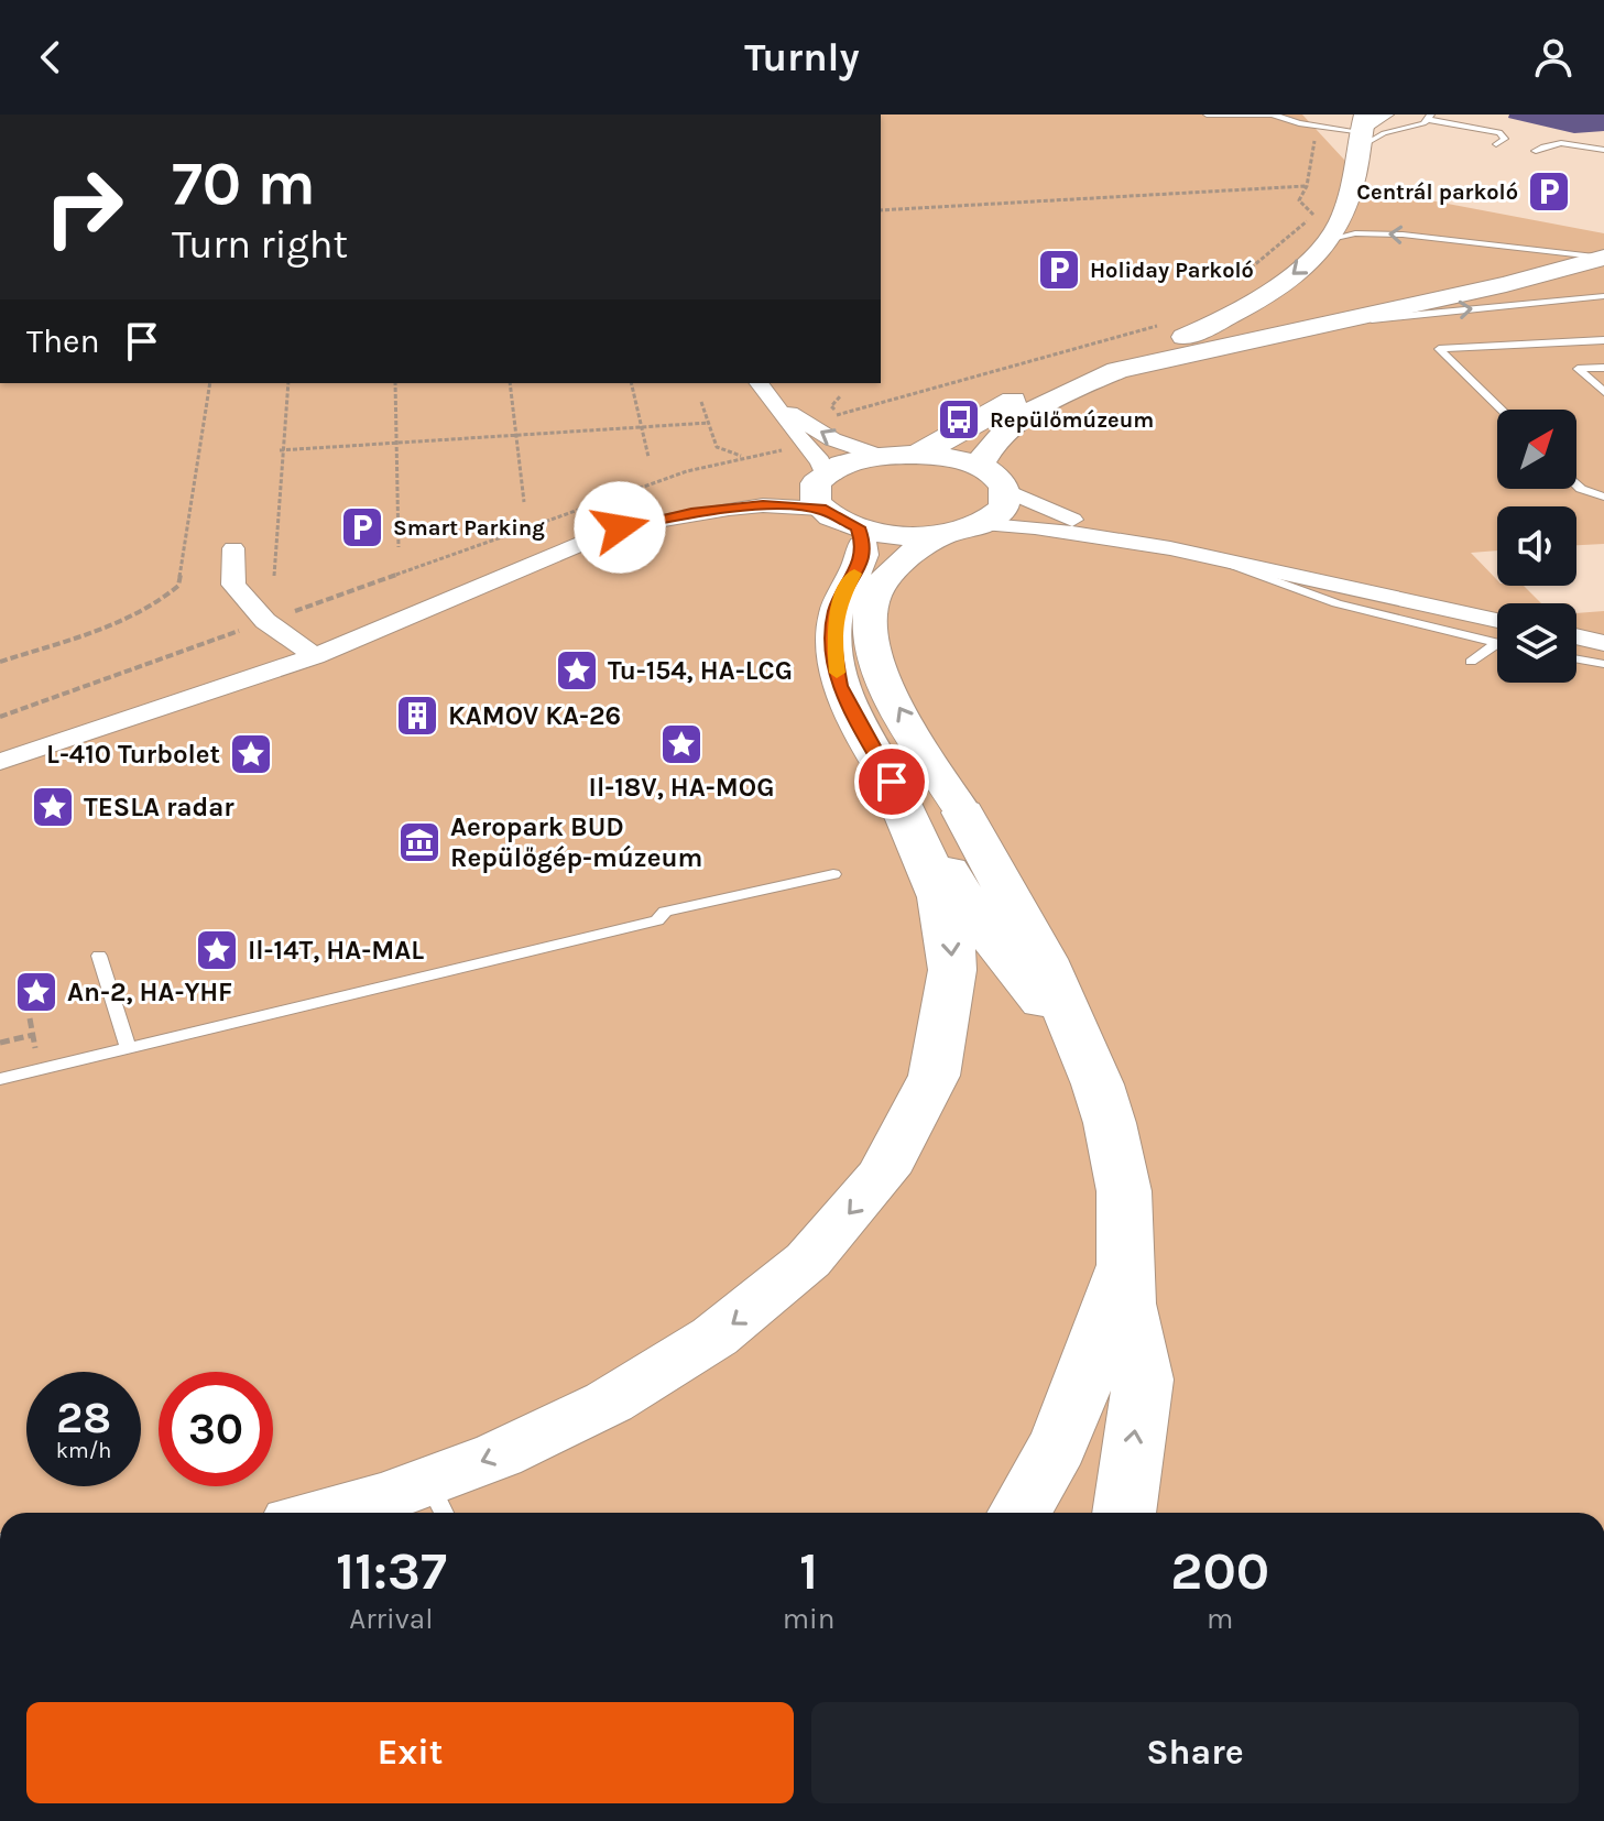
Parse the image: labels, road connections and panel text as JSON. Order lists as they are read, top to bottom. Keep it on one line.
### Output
{"places":{"parking":["Centrál parkoló","Holiday Parkoló","Smart Parking"],"bus stop":["Repülőmúzeum"],"place":["Tu-154, HA-LCG","Il-18V, HA-MOG","L-410 Turbolet","TESLA radar","Il-14T, HA-MAL","An-2, HA-YHF"],"building":["KAMOV KA-26"],"museum":["Aeropark BUD Repülőgép-múzeum"]},"north":"top right","page":{"header":"Turnly","turn":["70 m","Turn right"],"then":"Then","speed":"28 km/h","limit":"30","eta":["11:37","Arrival","1","min","200","m"],"buttons":["Exit","Share"]}}
